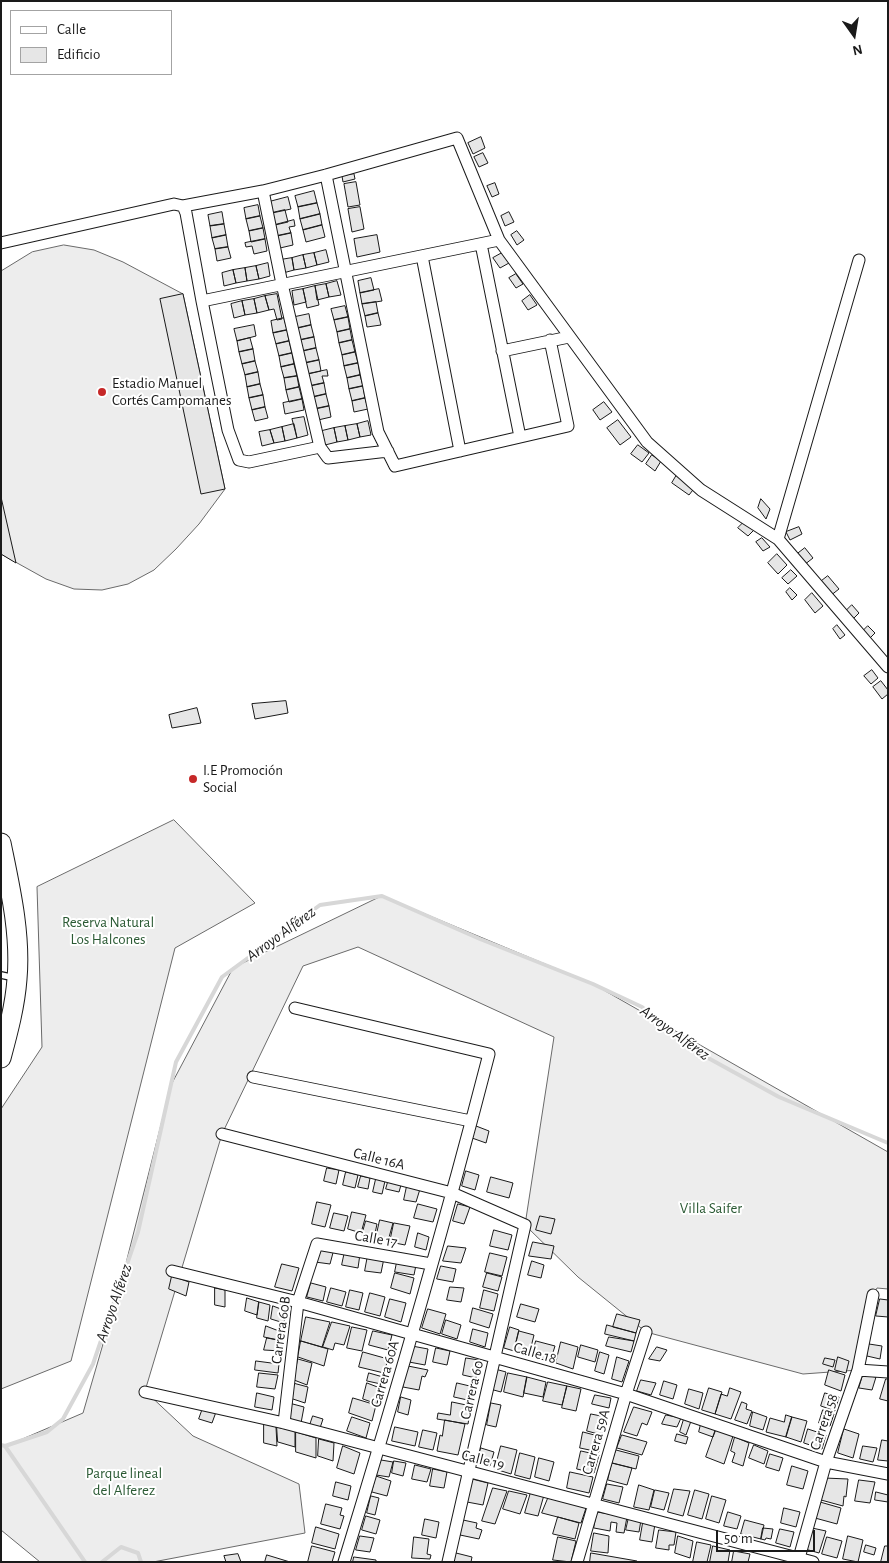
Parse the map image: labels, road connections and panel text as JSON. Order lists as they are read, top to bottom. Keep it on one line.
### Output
{"streets":{"street":["Calle 16A","Calle 17","Carrera 60B","Calle 18","Carrera 60A","Carrera 60","Carrera 58","Carrera 59A","Calle 19"]},"crossings":[["Calle 16A","Carrera 60A"],["Calle 16A","Carrera 60"],["Calle 17","Carrera 60B"],["Calle 17","Carrera 60A"],["Carrera 60B","Calle 18"],["Carrera 60B","Calle 19"],["Calle 18","Carrera 60A"],["Calle 18","Carrera 60"],["Calle 18","Carrera 58"],["Calle 18","Carrera 59A"],["Carrera 60A","Calle 19"],["Carrera 60","Calle 19"],["Carrera 58","Calle 19"],["Carrera 59A","Calle 19"]],"water":["Arroyo Alférez"],"parks":["Reserva Natural Los Halcones","Villa Saifer","Parque lineal del Alferez"],"places":["Estadio Manuel Cortés Campomanes","I.E Promoción Social"],"legend":["Calle","Edificio"],"scale_bar":"50 m","north":"bottom"}
